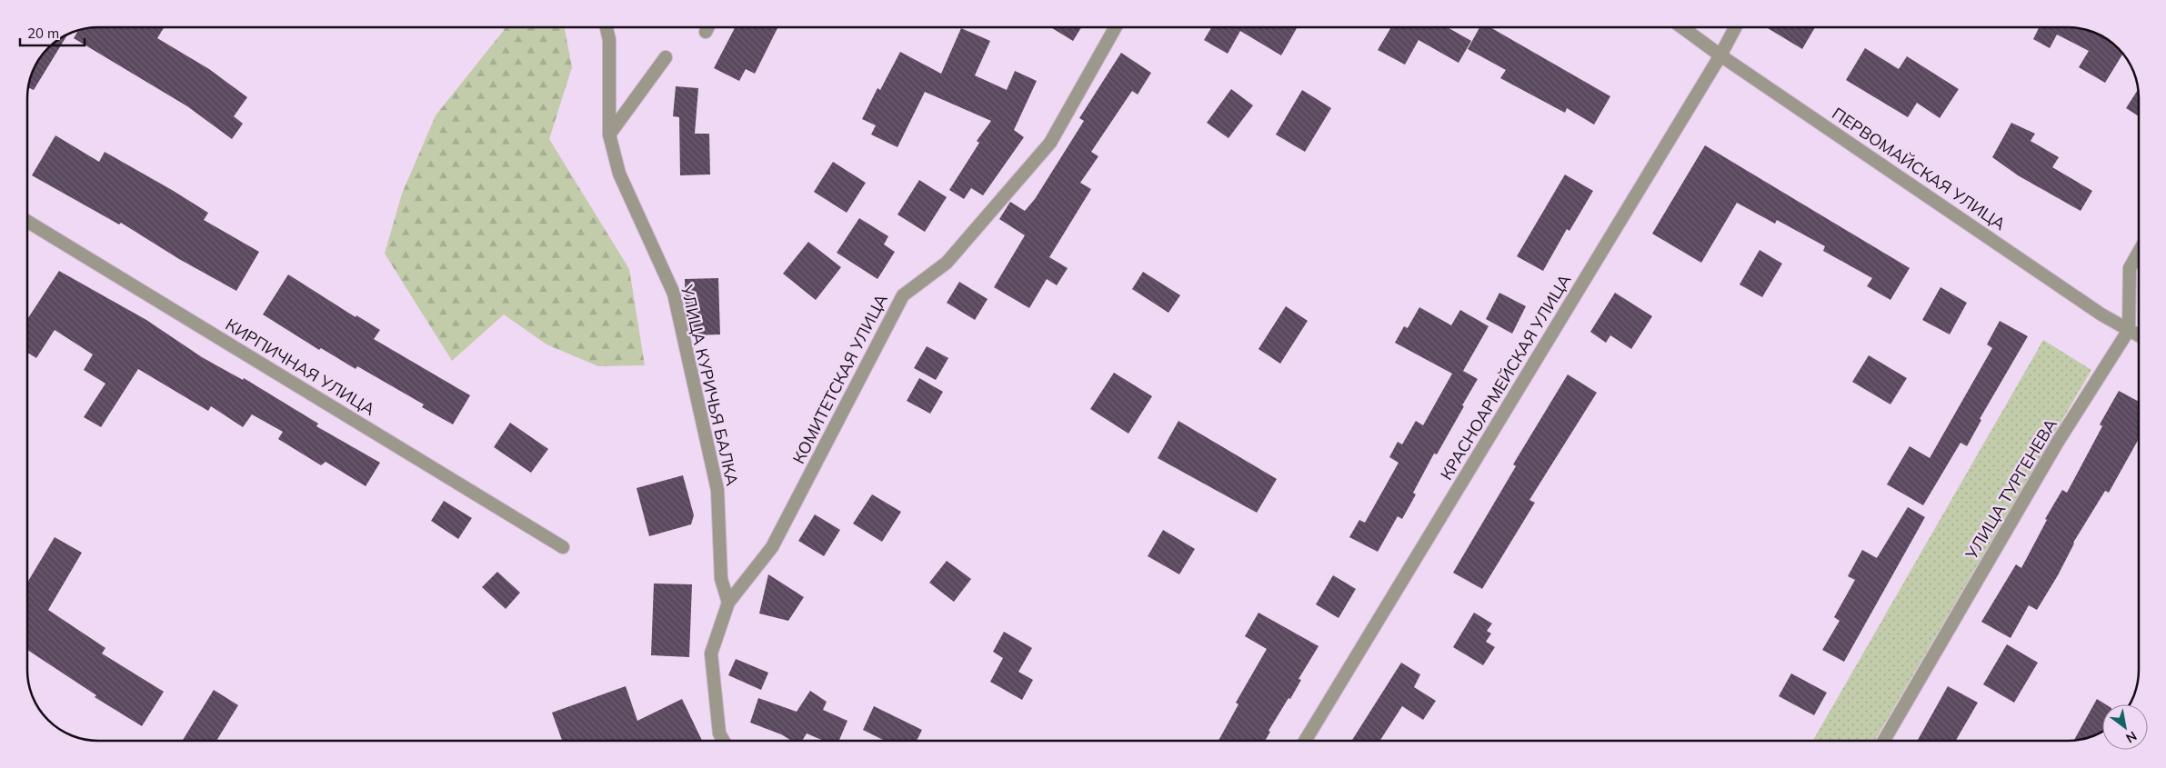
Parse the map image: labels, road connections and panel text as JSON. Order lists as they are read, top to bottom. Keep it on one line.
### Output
{"streets":{"street":["ПЕРВОМАЙСКАЯ УЛИЦА","КИРПИЧНАЯ УЛИЦА","КРАСНОАРМЕЙСКАЯ УЛИЦА","КОМИТЕТСКАЯ УЛИЦА","УЛИЦА КУРИЧЬЯ БАЛКА","УЛИЦА ТУРГЕНЕВА"]},"crossings":[["ПЕРВОМАЙСКАЯ УЛИЦА","КРАСНОАРМЕЙСКАЯ УЛИЦА"],["ПЕРВОМАЙСКАЯ УЛИЦА","УЛИЦА ТУРГЕНЕВА"],["КОМИТЕТСКАЯ УЛИЦА","УЛИЦА КУРИЧЬЯ БАЛКА"]],"scale_bar":"20 m","north":"bottom right"}
